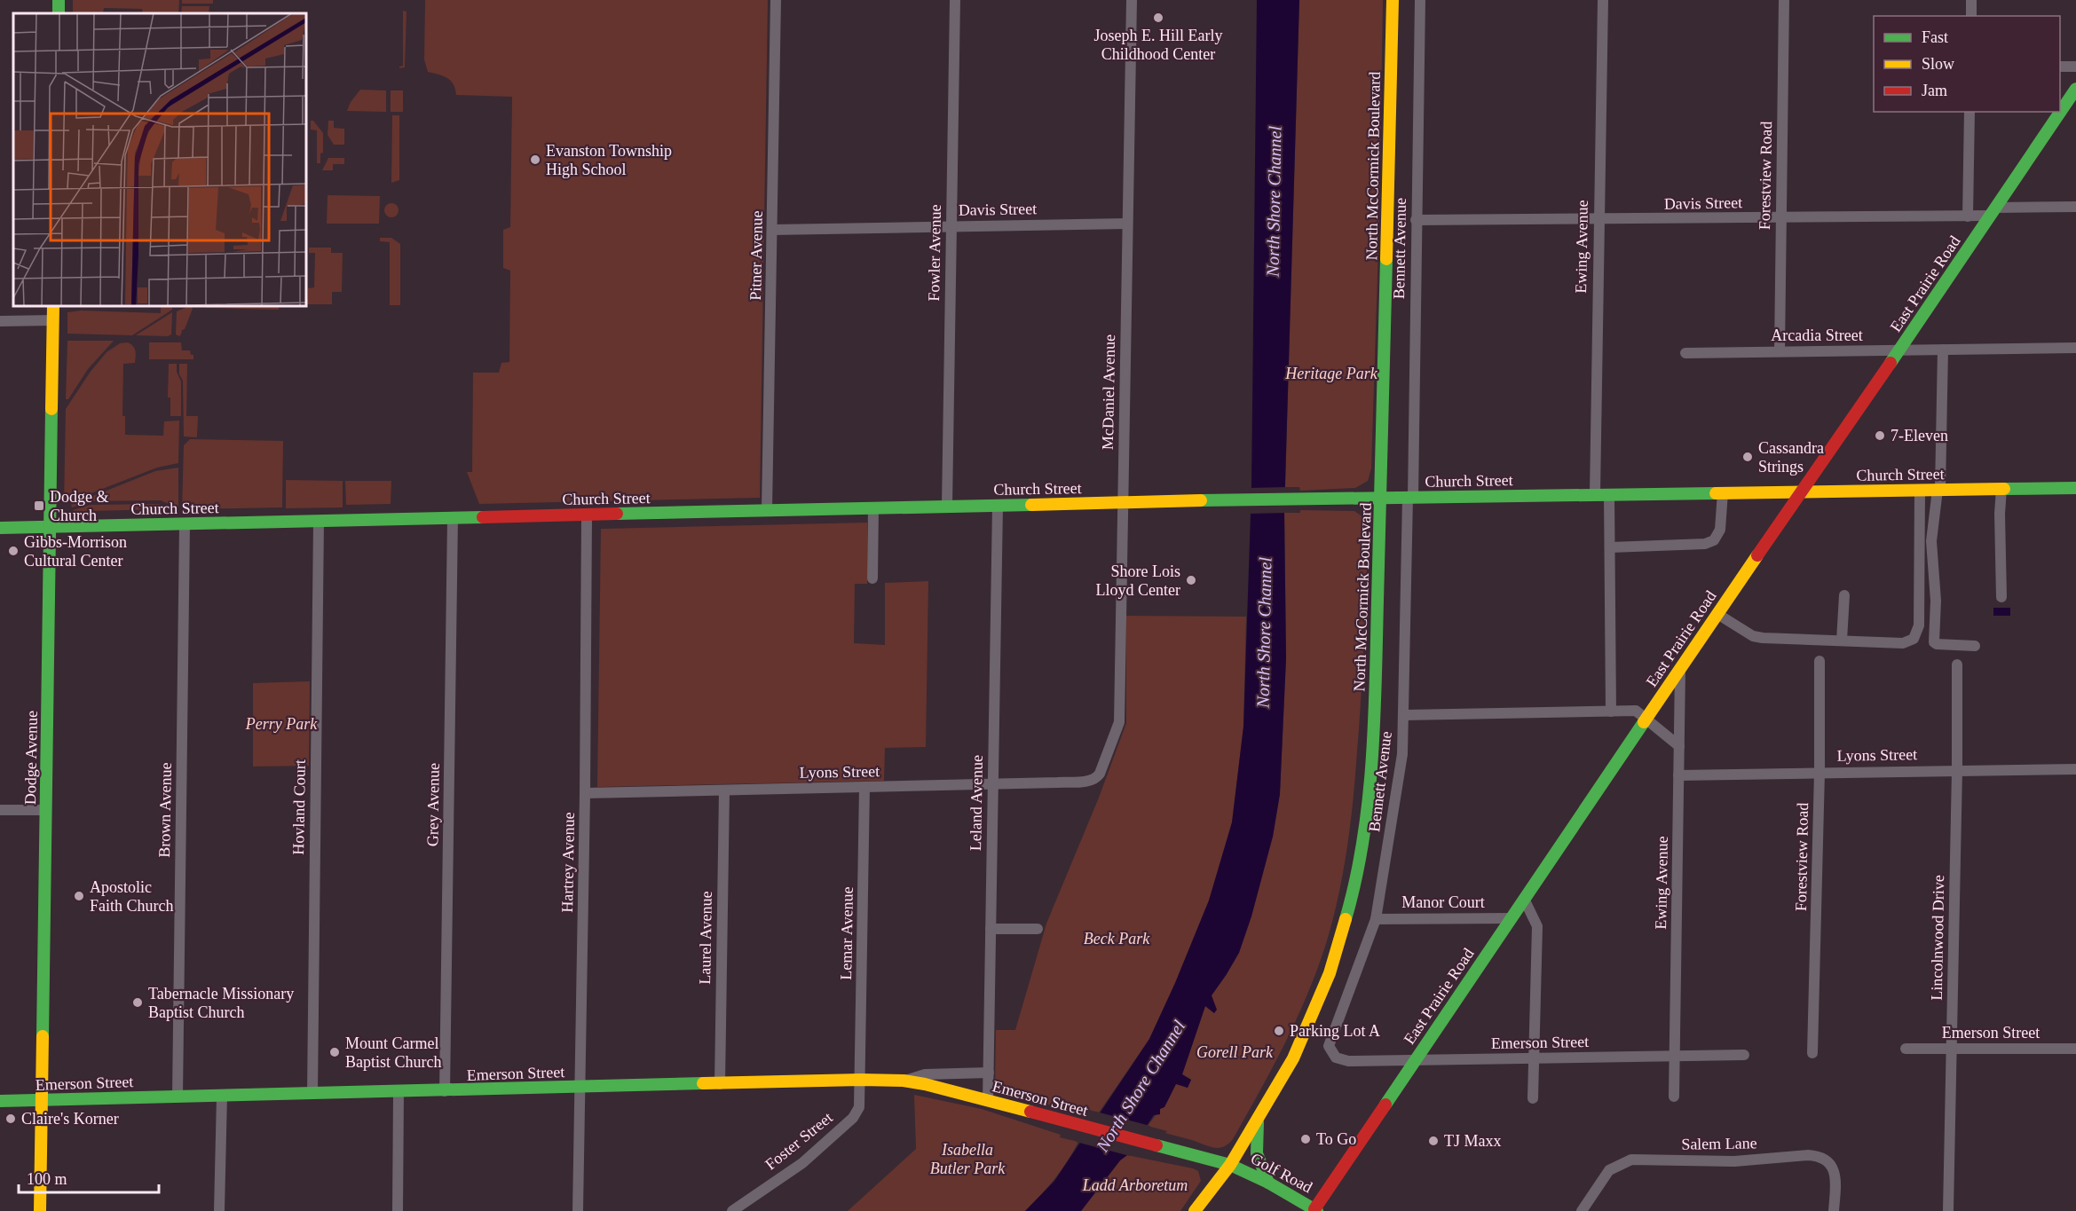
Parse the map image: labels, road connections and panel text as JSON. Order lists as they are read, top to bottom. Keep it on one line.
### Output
{"streets":{"street":["North McCormick Boulevard","Forestview Road","Davis Street","Ewing Avenue","Bennett Avenue","Fowler Avenue","Pitner Avenue","East Prairie Road","Arcadia Street","McDaniel Avenue","Church Street","Lyons Street","Dodge Avenue","Leland Avenue","Grey Avenue","Hovland Court","Brown Avenue","Hartrey Avenue","Manor Court","Lemar Avenue","Laurel Avenue","Lincolnwood Drive","Emerson Street","Foster Street","Salem Lane","Golf Road"]},"crossings":[["North McCormick Boulevard","Church Street"],["North McCormick Boulevard","Emerson Street"],["North McCormick Boulevard","Golf Road"],["Forestview Road","Davis Street"],["Forestview Road","Arcadia Street"],["Forestview Road","Lyons Street"],["Davis Street","Ewing Avenue"],["Davis Street","Bennett Avenue"],["Davis Street","Fowler Avenue"],["Davis Street","Pitner Avenue"],["Davis Street","East Prairie Road"],["Davis Street","McDaniel Avenue"],["Ewing Avenue","East Prairie Road"],["Ewing Avenue","Church Street"],["Ewing Avenue","Lyons Street"],["Ewing Avenue","Emerson Street"],["Bennett Avenue","Church Street"],["Bennett Avenue","Manor Court"],["Bennett Avenue","Emerson Street"],["Fowler Avenue","Church Street"],["Pitner Avenue","Church Street"],["East Prairie Road","Arcadia Street"],["East Prairie Road","Church Street"],["East Prairie Road","Manor Court"],["East Prairie Road","Emerson Street"],["East Prairie Road","Golf Road"],["McDaniel Avenue","Church Street"],["McDaniel Avenue","Lyons Street"],["Church Street","Dodge Avenue"],["Church Street","Leland Avenue"],["Church Street","Grey Avenue"],["Church Street","Hovland Court"],["Church Street","Brown Avenue"],["Church Street","Hartrey Avenue"],["Lyons Street","Leland Avenue"],["Lyons Street","Hartrey Avenue"],["Lyons Street","Lemar Avenue"],["Lyons Street","Laurel Avenue"],["Lyons Street","Lincolnwood Drive"],["Dodge Avenue","Emerson Street"],["Leland Avenue","Emerson Street"],["Grey Avenue","Emerson Street"],["Hovland Court","Emerson Street"],["Brown Avenue","Emerson Street"],["Hartrey Avenue","Emerson Street"],["Lemar Avenue","Emerson Street"],["Lemar Avenue","Foster Street"],["Laurel Avenue","Emerson Street"],["Lincolnwood Drive","Emerson Street"],["Emerson Street","Foster Street"],["Emerson Street","Golf Road"]],"water":["North Shore Channel"],"parks":["Heritage Park","Perry Park","Beck Park","Gorell Park","Isabella Butler Park","Ladd Arboretum"],"places":{"other":["Joseph E. Hill Early Childhood Center","Evanston Township High School","7-Eleven","Cassandra Strings","Gibbs-Morrison Cultural Center","Shore Lois Lloyd Center","Apostolic Faith Church","Tabernacle Missionary Baptist Church","Parking Lot A","Mount Carmel Baptist Church","Claire's Korner","To Go","TJ Maxx"],"transit":["Dodge & Church"]},"legend":["Fast","Slow","Jam"],"scale_bar":"100 m"}
